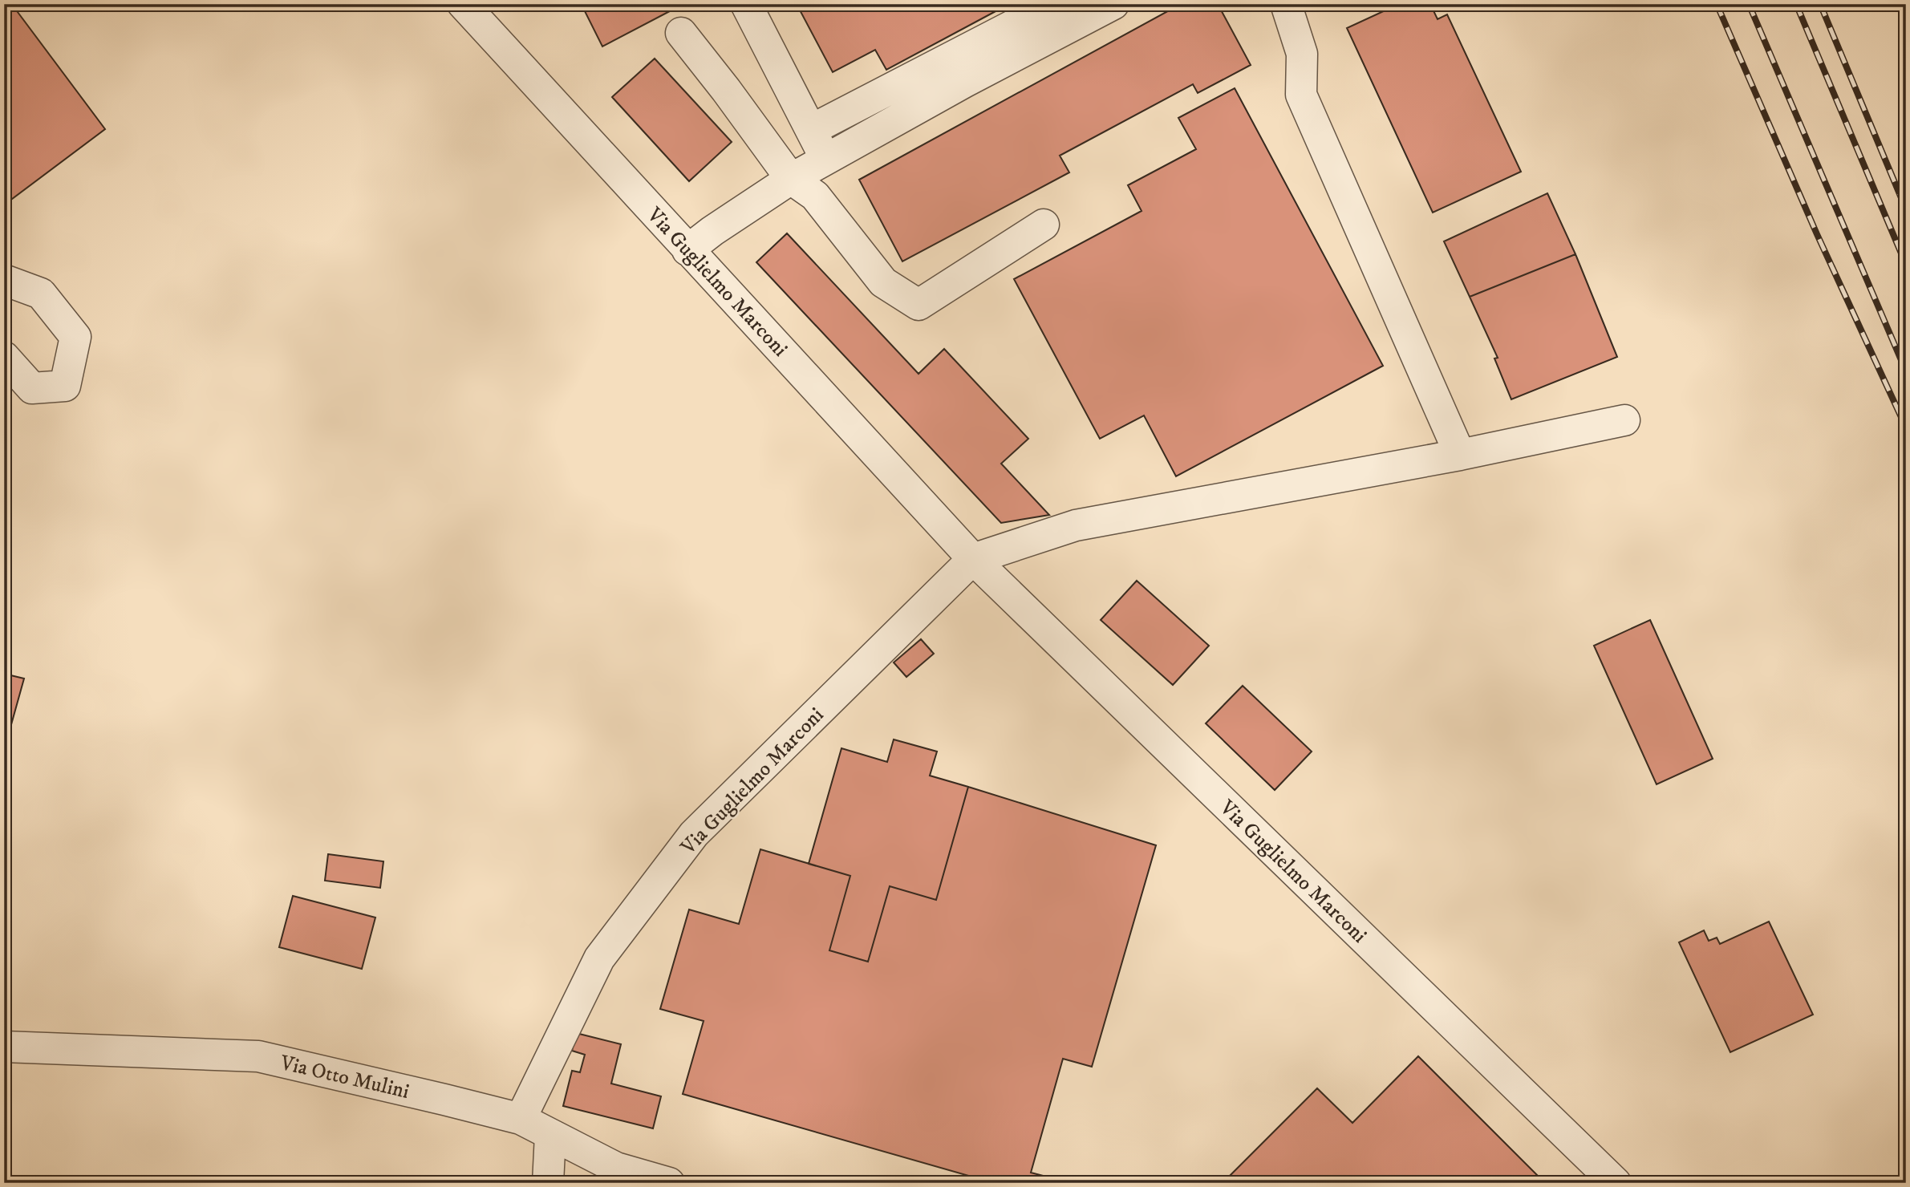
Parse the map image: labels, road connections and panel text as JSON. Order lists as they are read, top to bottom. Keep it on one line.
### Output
{"streets":{"street":["Via Guglielmo Marconi","Via Otto Mulini"]},"crossings":[["Via Guglielmo Marconi","Via Otto Mulini"]]}
